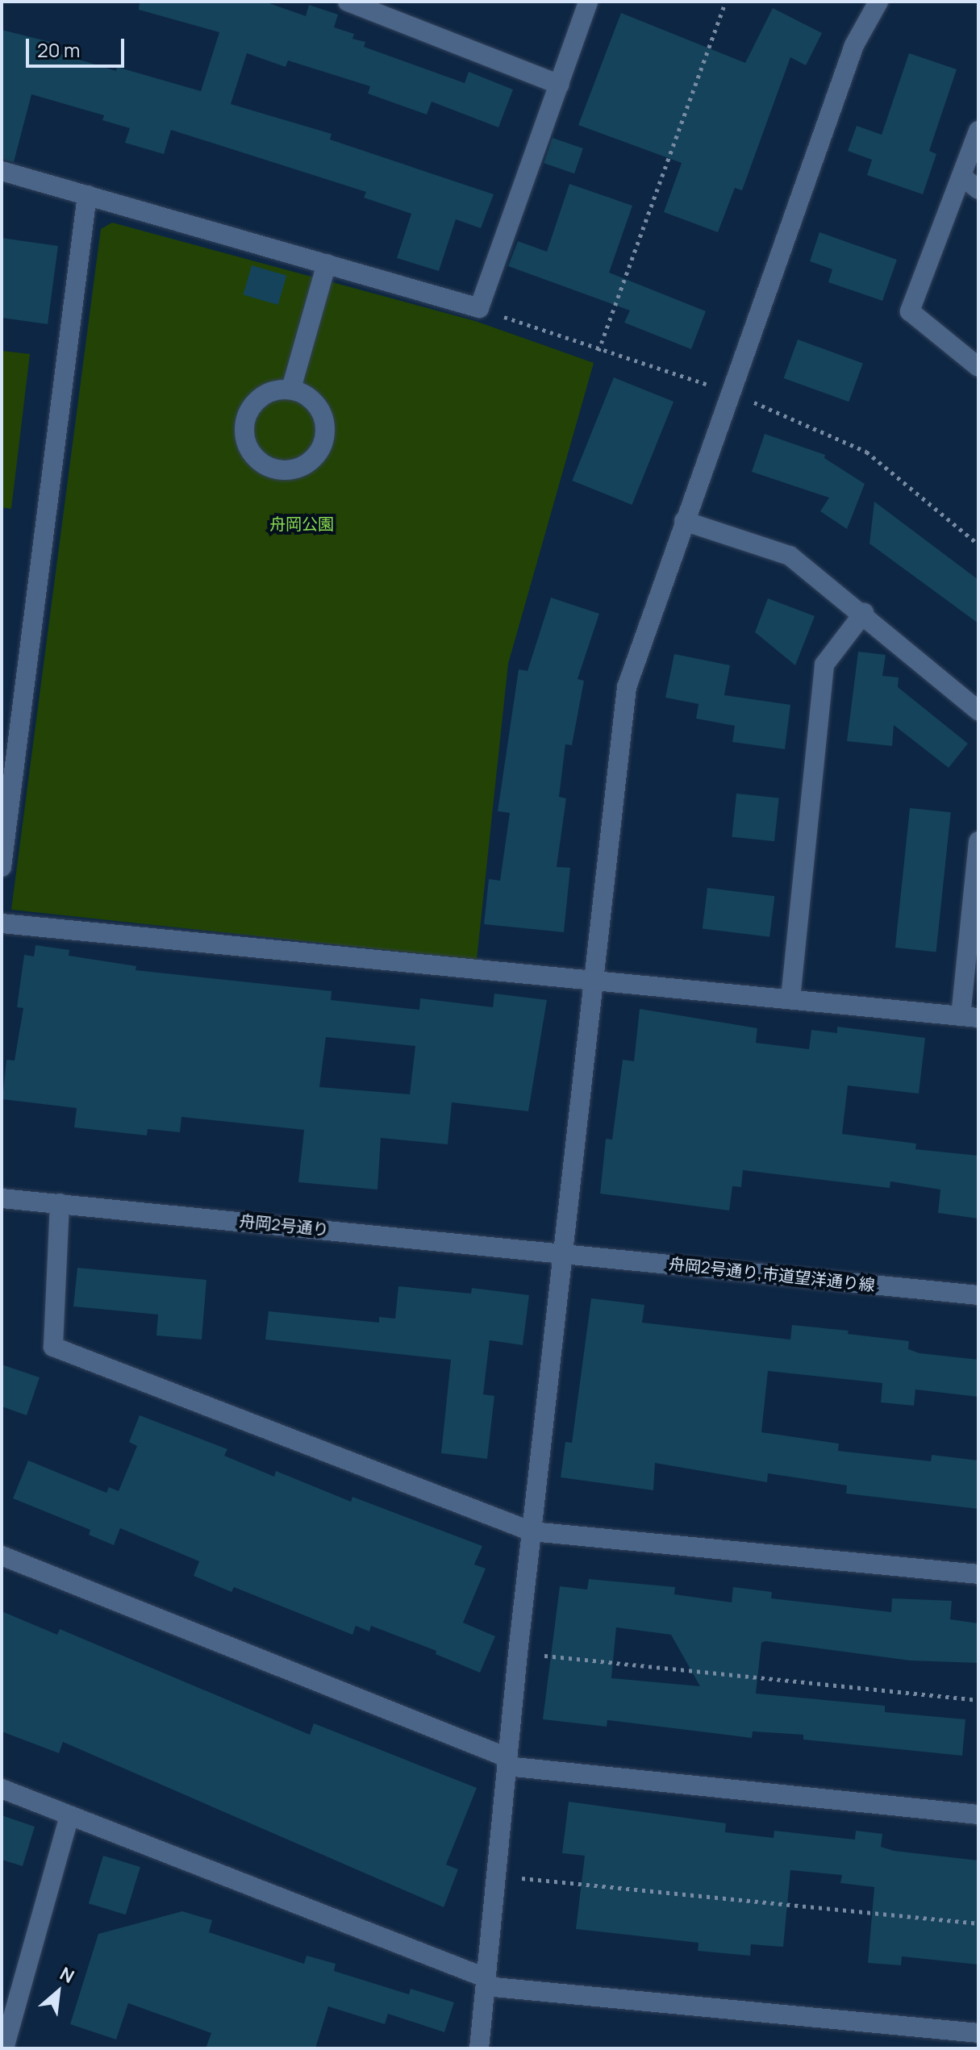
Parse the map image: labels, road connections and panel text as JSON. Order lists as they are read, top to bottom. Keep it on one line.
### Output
{"streets":{"street":["舟岡2号通り","舟岡2号通り,市道望洋通り線"]},"crossings":[["舟岡2号通り","舟岡2号通り,市道望洋通り線"]],"parks":["舟岡公園"],"scale_bar":"20 m","north":"top right"}
